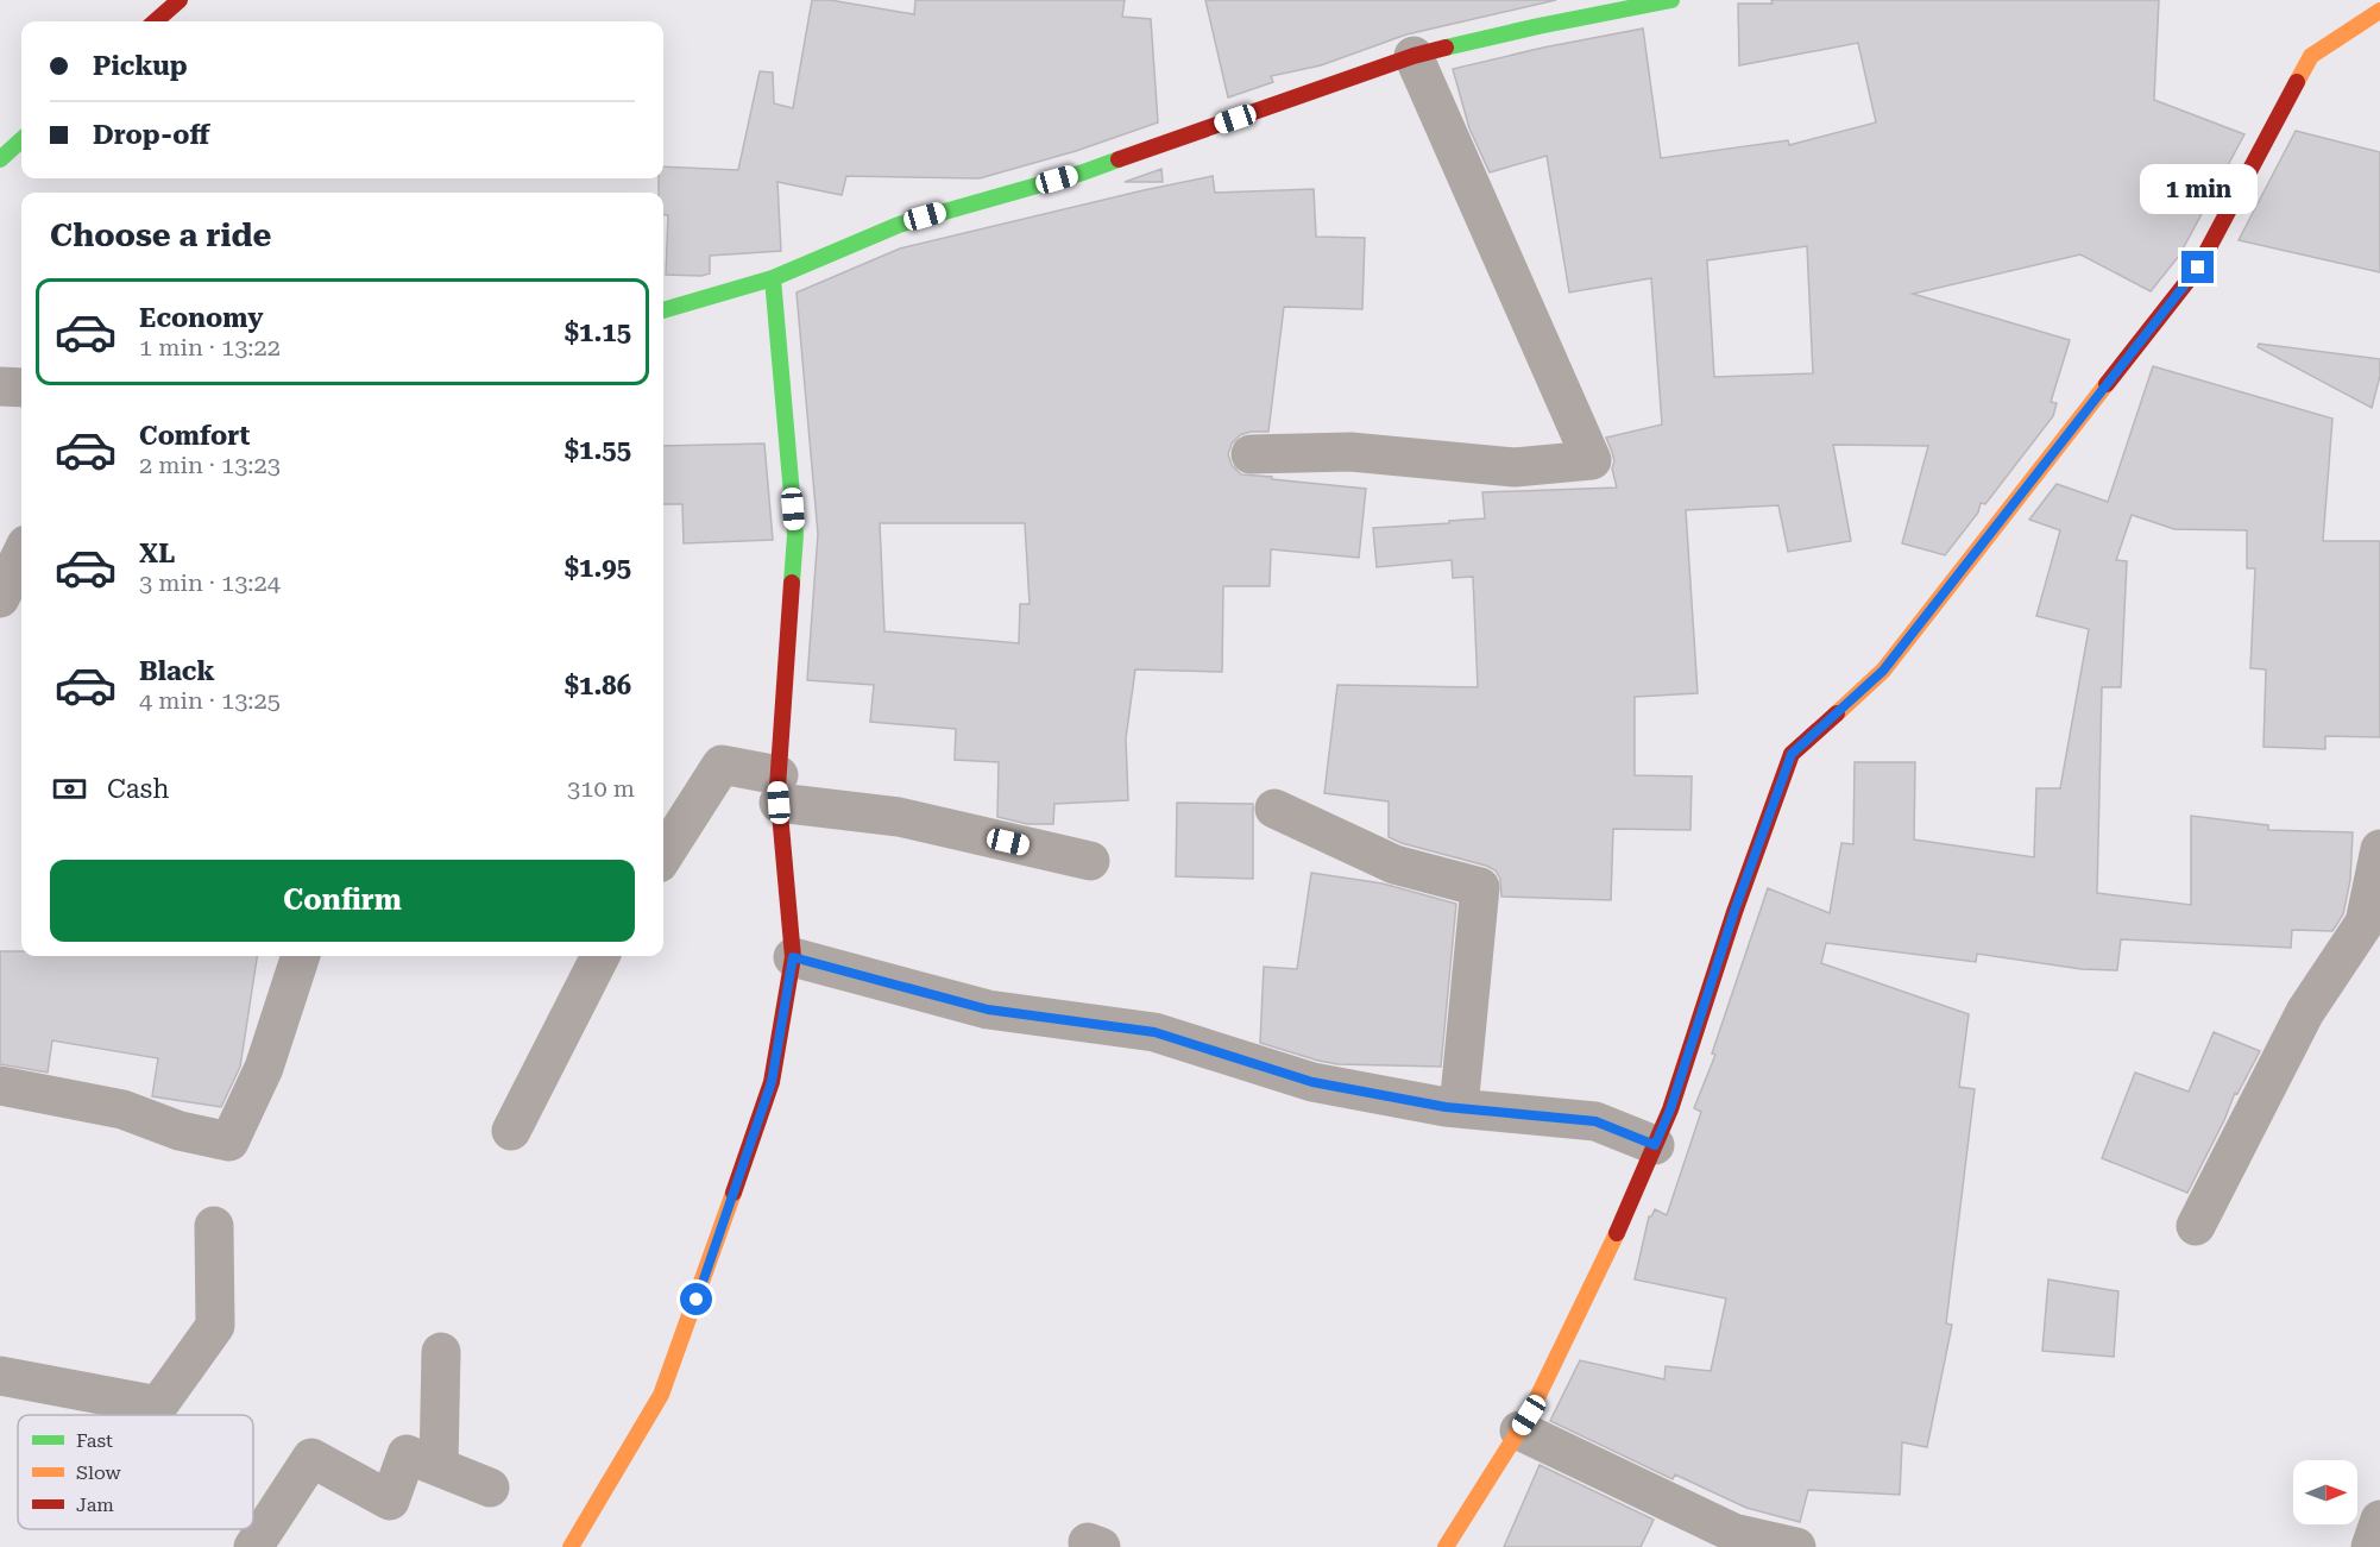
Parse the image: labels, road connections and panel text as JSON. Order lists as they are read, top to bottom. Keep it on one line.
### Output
{"legend":["Fast","Slow","Jam"],"north":"right","page":{"banner":["Pickup","Drop-off"],"bubble":"1 min","heading":"Choose a ride","list":[{"name":"Economy","note":"1 min · 13:22","value":"$1.15"},{"name":"Comfort","note":"2 min · 13:23","value":"$1.55"},{"name":"XL","note":"3 min · 13:24","value":"$1.95"},{"name":"Black","note":"4 min · 13:25","value":"$1.86"}],"pay":["Cash","310 m"],"buttons":"Confirm"}}
